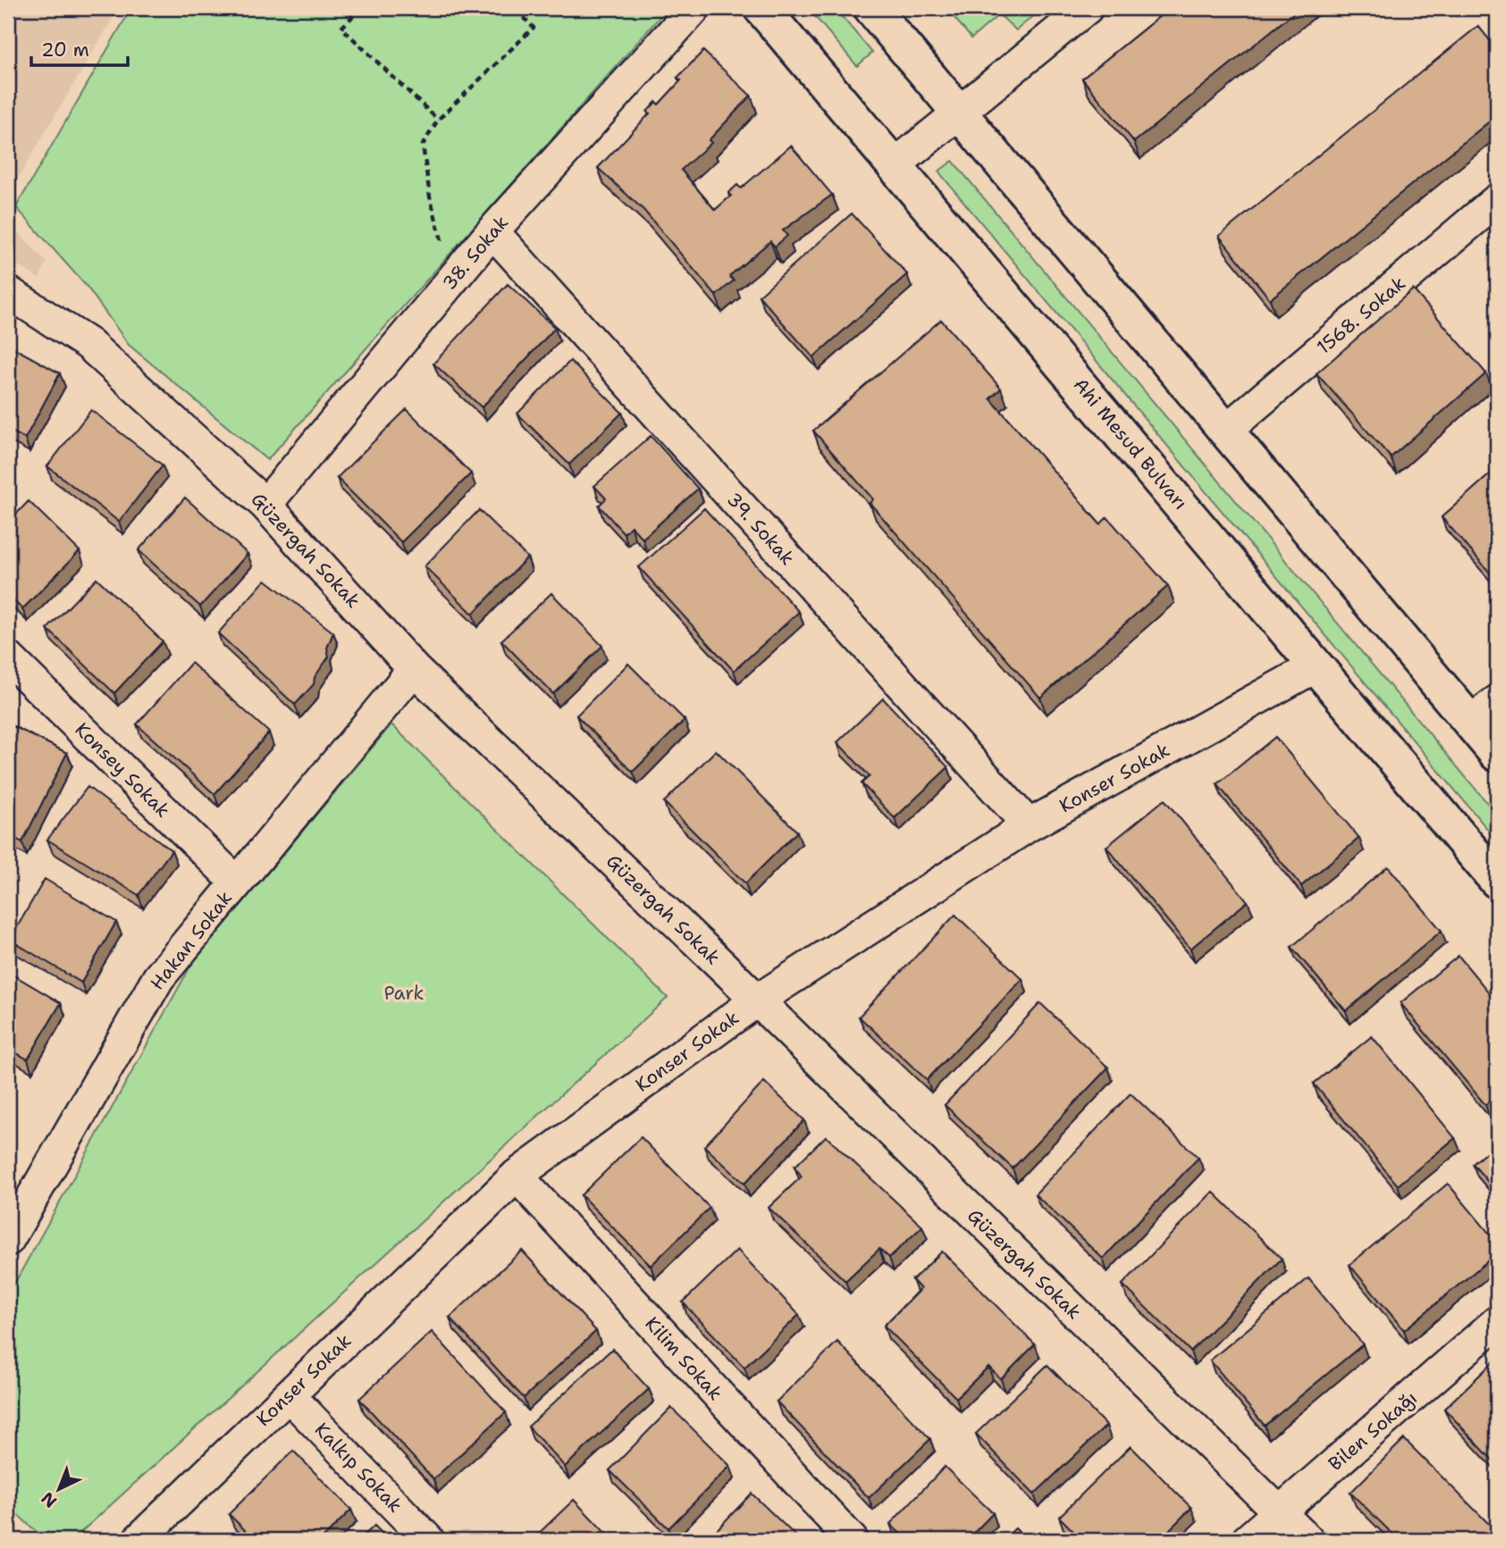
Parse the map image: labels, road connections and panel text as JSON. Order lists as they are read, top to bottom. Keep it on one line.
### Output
{"streets":{"main road":["Ahi Mesud Bulvarı"],"street":["38. Sokak","1568. Sokak","39. Sokak","Güzergah Sokak","Konsey Sokak","Konser Sokak","Hakan Sokak","Kilim Sokak","Bilen Sokağı","Kalkıp Sokak"]},"crossings":[["38. Sokak","39. Sokak"],["38. Sokak","Güzergah Sokak"],["Ahi Mesud Bulvarı","Konser Sokak"],["39. Sokak","Konser Sokak"],["Güzergah Sokak","Konser Sokak"],["Güzergah Sokak","Hakan Sokak"],["Güzergah Sokak","Bilen Sokağı"],["Konsey Sokak","Hakan Sokak"],["Konser Sokak","Kilim Sokak"],["Konser Sokak","Kalkıp Sokak"]],"parks":["Park"],"scale_bar":"20 m","north":"bottom left"}
